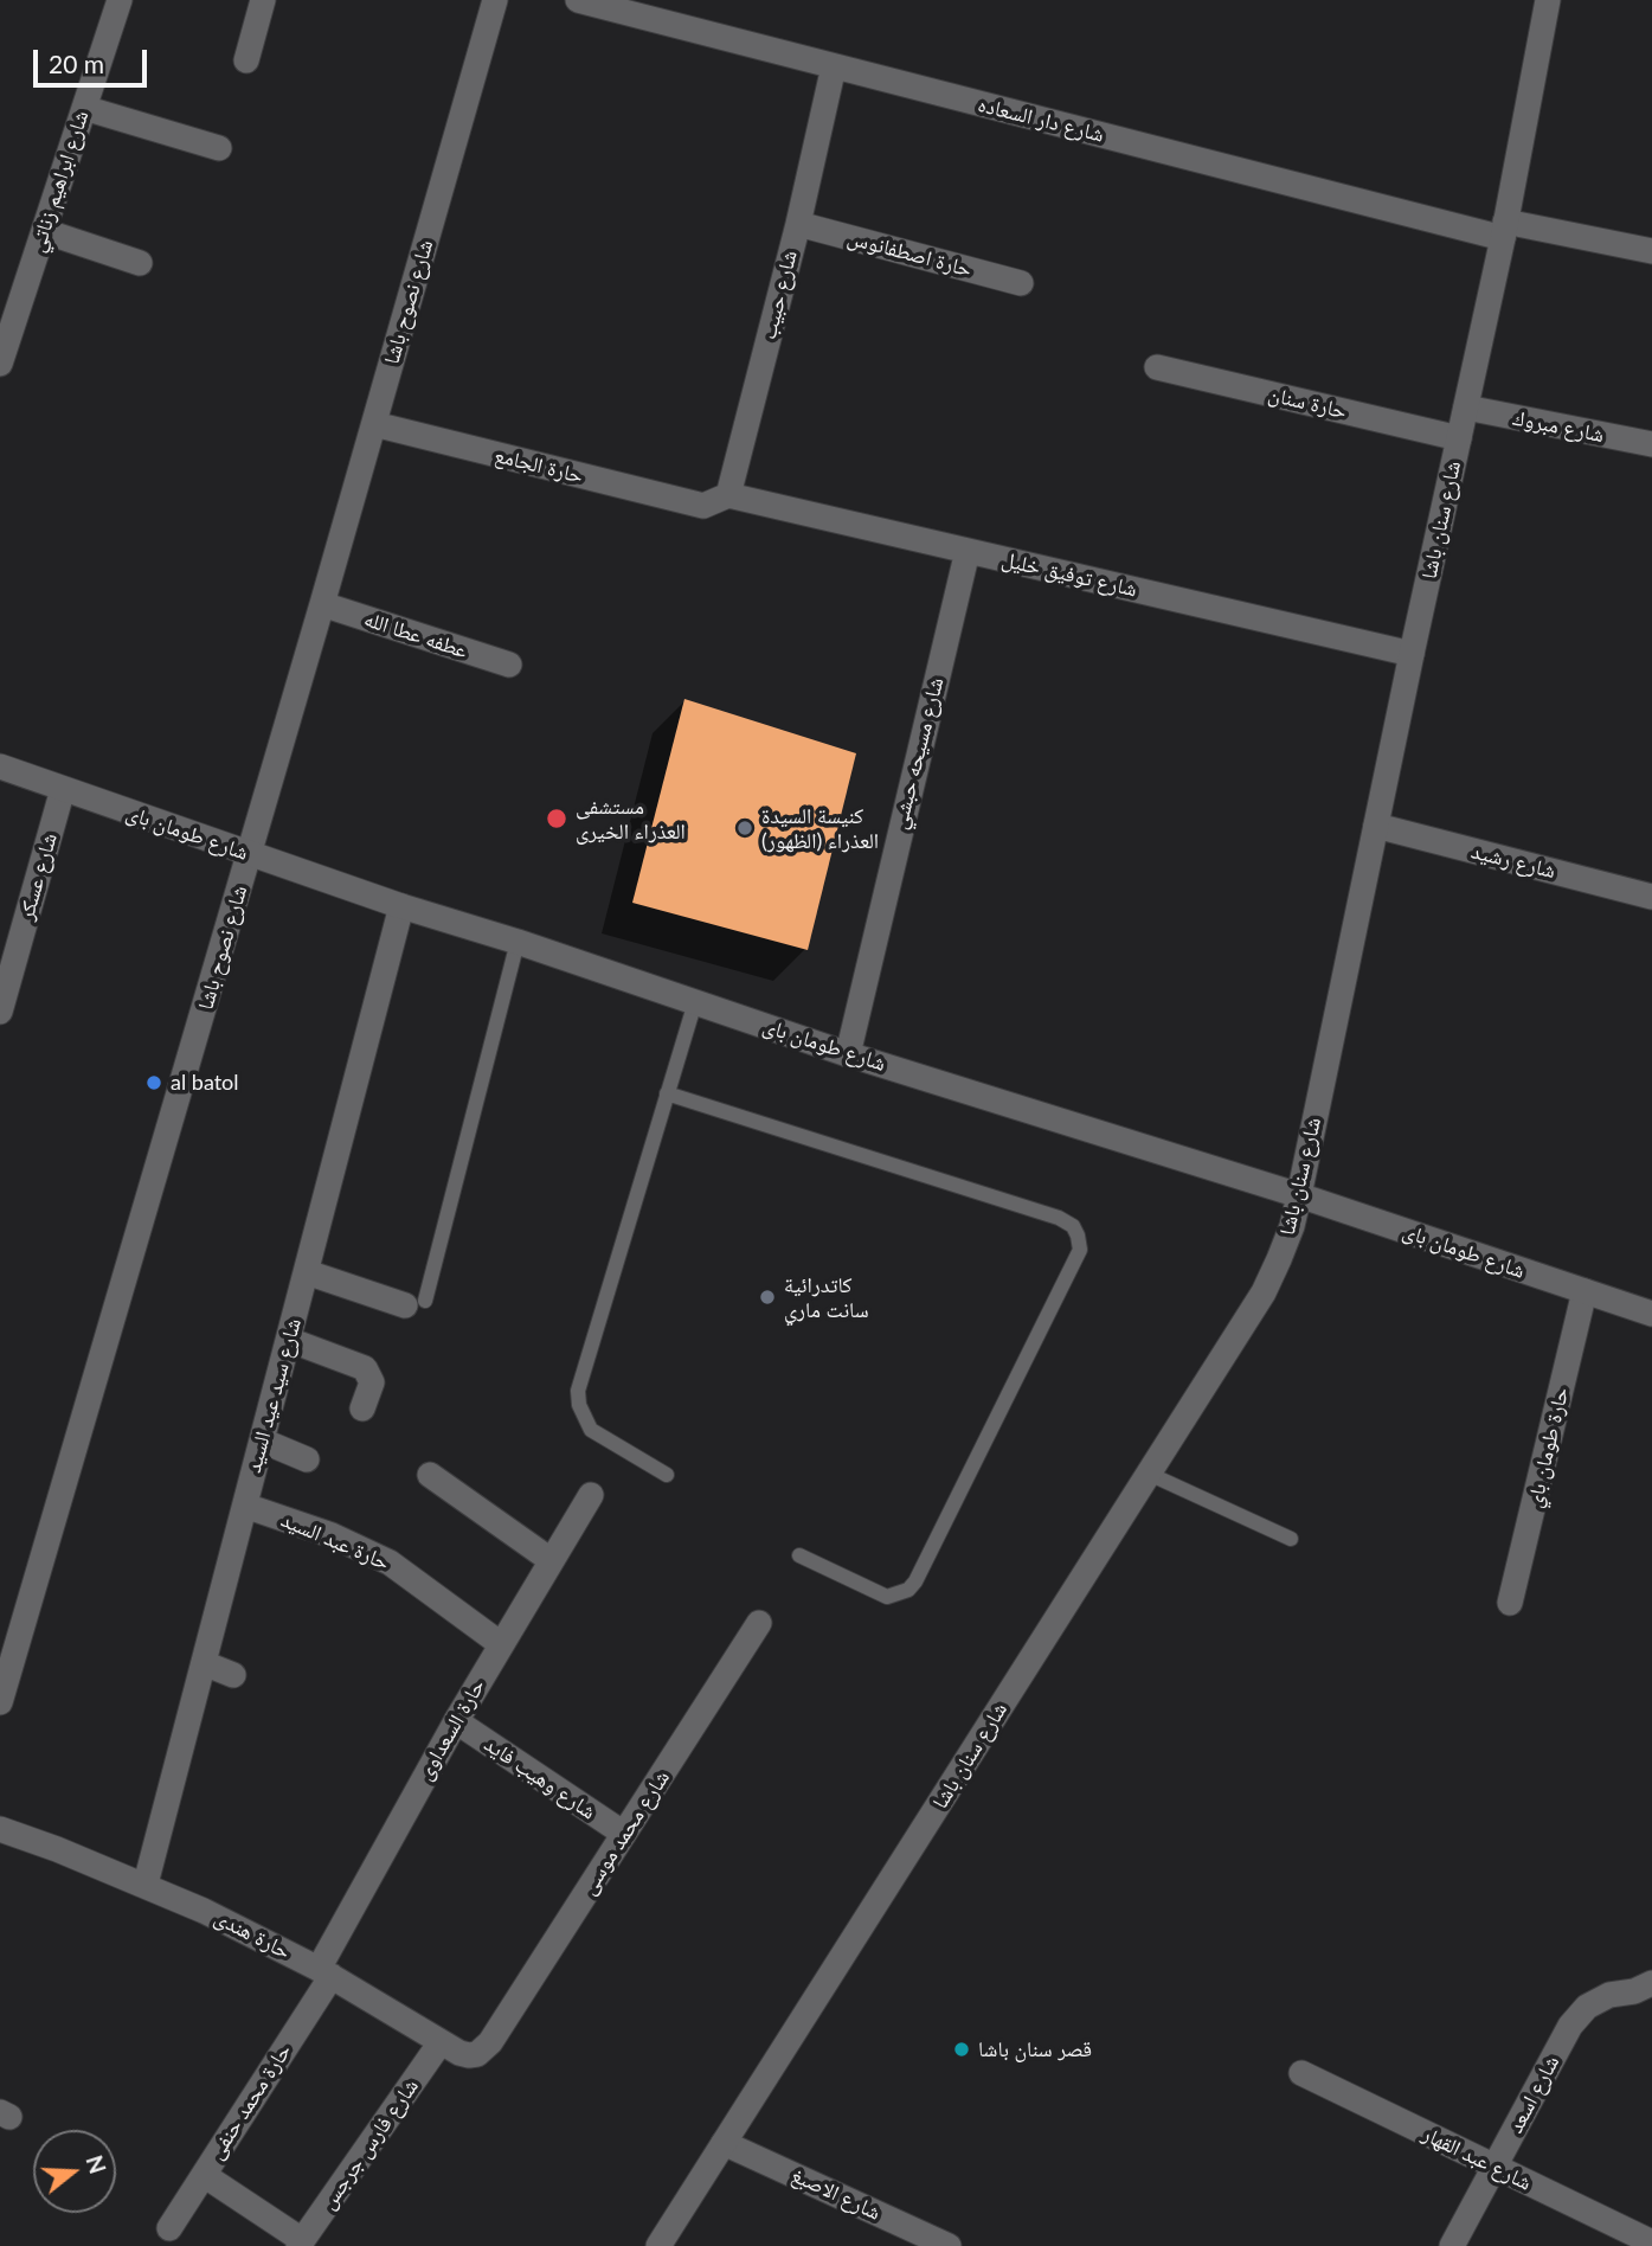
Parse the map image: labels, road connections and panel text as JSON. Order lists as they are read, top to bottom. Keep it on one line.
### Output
{"streets":{"street":["شارع دار السعاده","شارع ابراهيم زناتي","حارة اصطفانوس","شارع حبيب","شارع نصوح باشا","حارة سنان","شارع مبروك","حارة الجامع","شارع سنان باشا","شارع توفيق خليل","عطفه عطا الله","شارع مسيحه حبشي","شارع طومان باى","شارع رشيد","شارع عسكر","شارع سيد عيد السيد","حارة طومان باي","حارة عبد السيد","حارة السعداوى","شارع وهيب فايد","شارع محمد موسى","حارة هندى","شارع اسعد","حارة محمد حنفى","شارع فارس جرجس","شارع عبد القهار","شارع الاصبغ"]},"crossings":[["شارع دار السعاده","شارع حبيب"],["شارع دار السعاده","شارع سنان باشا"],["حارة اصطفانوس","شارع حبيب"],["شارع حبيب","حارة الجامع"],["شارع حبيب","شارع توفيق خليل"],["شارع نصوح باشا","حارة الجامع"],["شارع نصوح باشا","عطفه عطا الله"],["شارع نصوح باشا","شارع طومان باى"],["حارة سنان","شارع سنان باشا"],["شارع مبروك","شارع سنان باشا"],["حارة الجامع","شارع توفيق خليل"],["شارع سنان باشا","شارع توفيق خليل"],["شارع سنان باشا","شارع طومان باى"],["شارع سنان باشا","شارع رشيد"],["شارع سنان باشا","شارع الاصبغ"],["شارع توفيق خليل","شارع مسيحه حبشي"],["شارع مسيحه حبشي","شارع طومان باى"],["شارع طومان باى","شارع عسكر"],["شارع طومان باى","شارع سيد عيد السيد"],["شارع طومان باى","حارة طومان باي"],["شارع سيد عيد السيد","حارة عبد السيد"],["شارع سيد عيد السيد","حارة هندى"],["حارة عبد السيد","حارة السعداوى"],["حارة السعداوى","شارع وهيب فايد"],["حارة السعداوى","حارة هندى"],["حارة السعداوى","حارة محمد حنفى"],["شارع وهيب فايد","شارع محمد موسى"],["شارع محمد موسى","حارة هندى"],["حارة هندى","حارة محمد حنفى"],["حارة هندى","شارع فارس جرجس"],["شارع اسعد","شارع عبد القهار"]],"places":["مستشفى العذراء الخيرى","كنيسة السيدة العذراء (الظهور)","al batol","كاتدرائية سانت ماري","قصر سنان باشا"],"scale_bar":"20 m","north":"right"}
